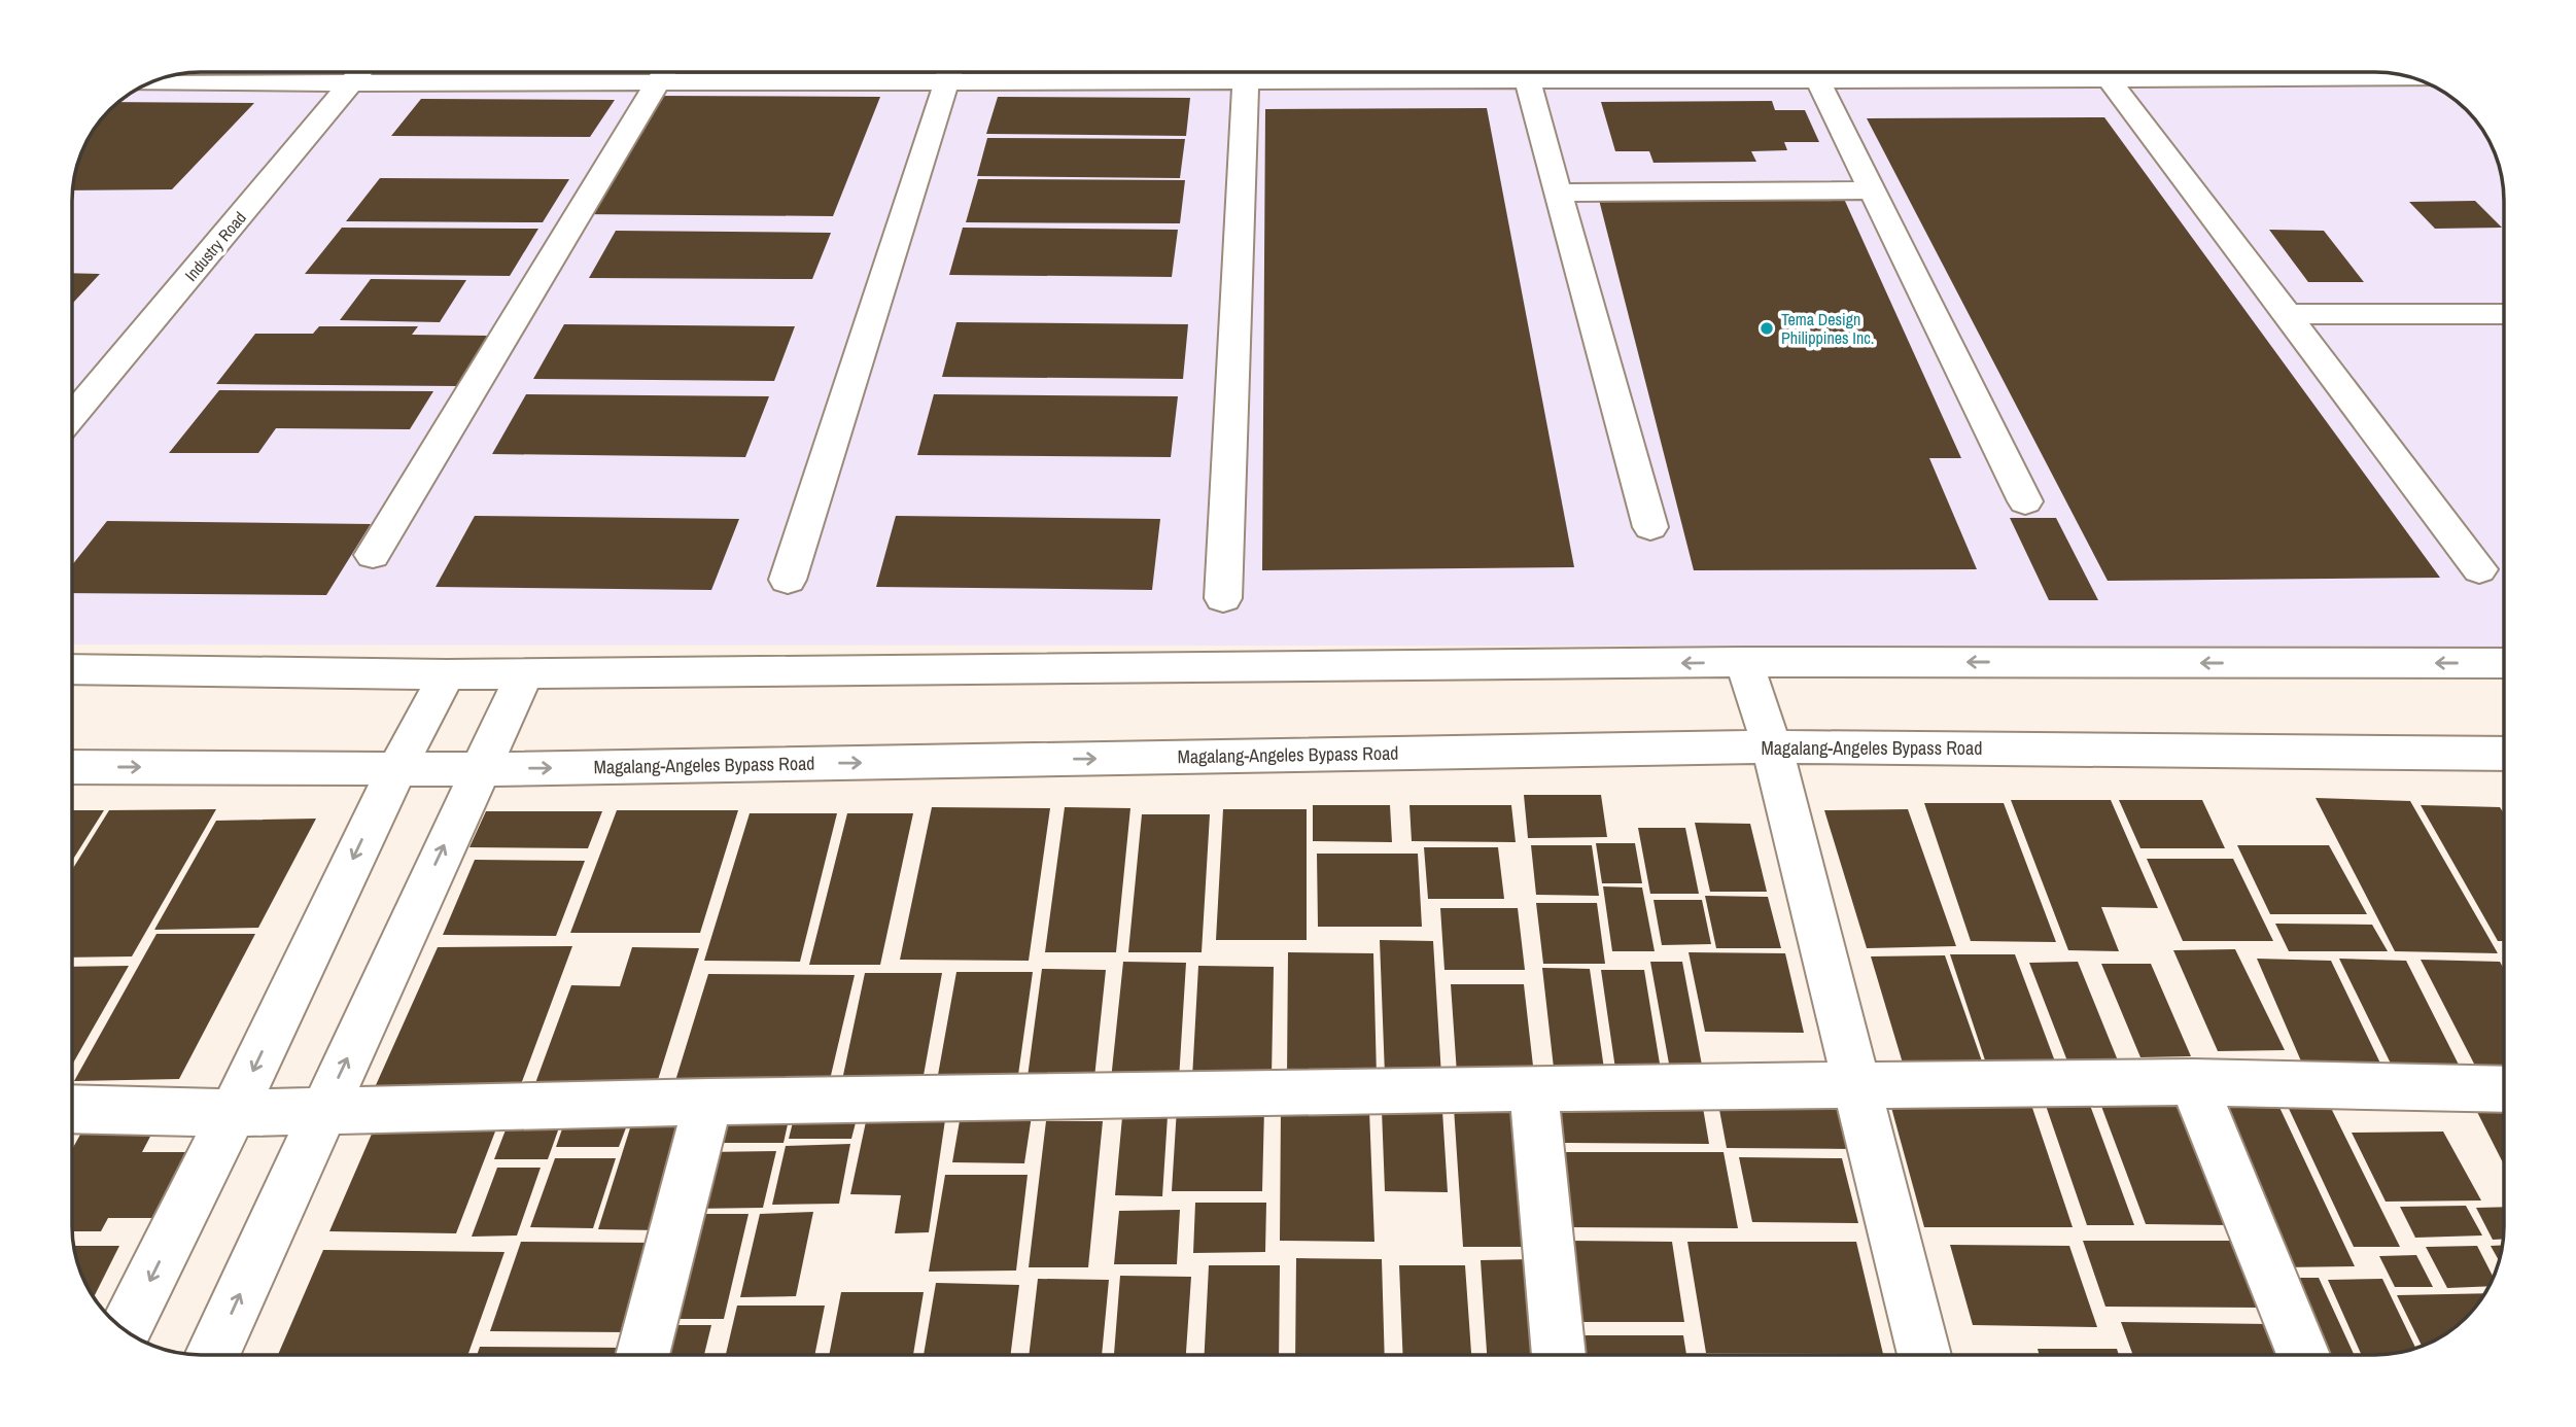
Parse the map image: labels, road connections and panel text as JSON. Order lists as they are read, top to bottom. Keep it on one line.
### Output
{"streets":{"street":["Industry Road","Magalang-Angeles Bypass Road"]},"places":["Tema Design Philippines Inc."]}
